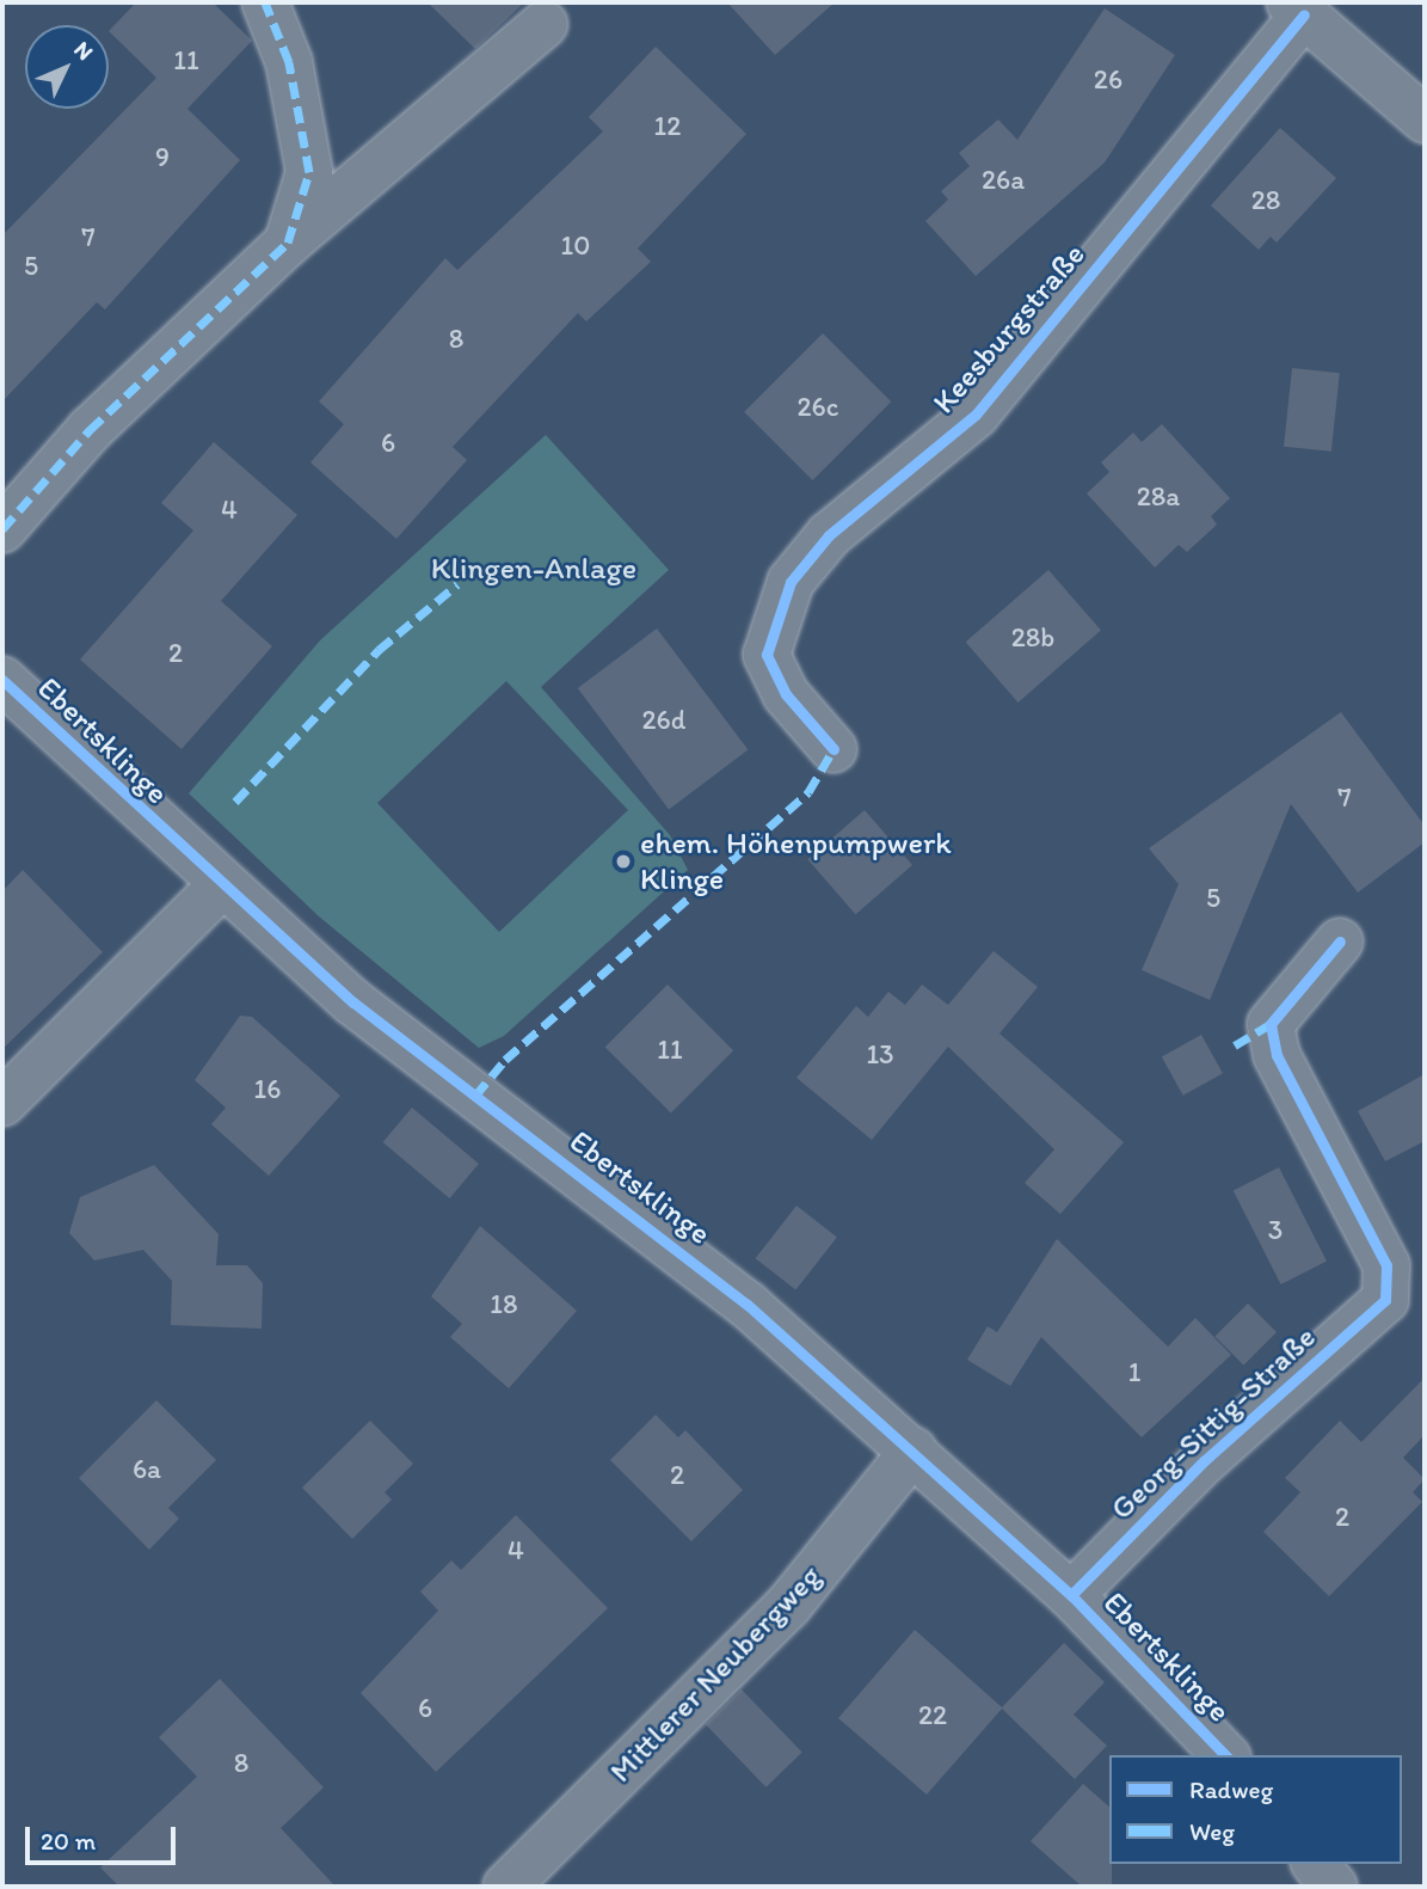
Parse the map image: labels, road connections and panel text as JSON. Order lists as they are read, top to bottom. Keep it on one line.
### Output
{"streets":{"street":["Keesburgstraße","Ebertsklinge","Georg-Sittig-Straße","Mittlerer Neubergweg"]},"crossings":[["Ebertsklinge","Georg-Sittig-Straße"],["Ebertsklinge","Mittlerer Neubergweg"]],"parks":["Klingen-Anlage"],"places":["ehem. Höhenpumpwerk Klinge"],"house_numbers":["11","26","12","9","26a","28","7","10","5","8","26c","6","28a","4","28b","2","26d","7","5","11","13","16","3","18","1","6a","2","2","4","6","22","8"],"legend":["Radweg","Weg"],"scale_bar":"20 m","north":"top right"}
